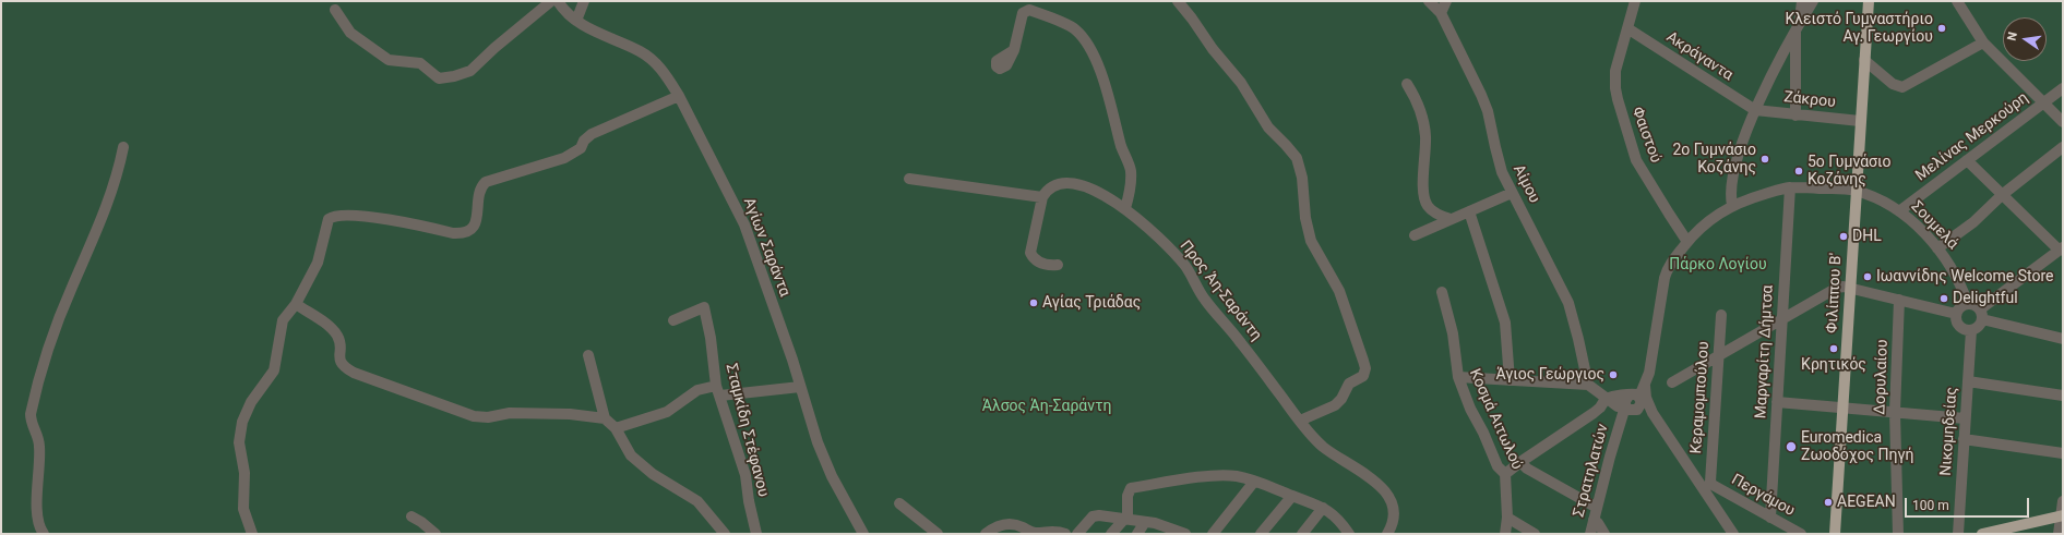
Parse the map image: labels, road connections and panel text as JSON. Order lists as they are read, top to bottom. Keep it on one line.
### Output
{"streets":{"main road":["Φιλίππου Β'"],"street":["Ακράγαντα","Ζάκρου","Φαιστού","Μελίνας Μερκούρη","Αίμου","Σουμελά","Αγίων Σαράντα","Προς Άη-Σαράντη","Μαργαρίτη Δήμτσα","Δορυλαίου","Κεραμομπούλου","Κοσμά Αιτωλού","Σταμκίδη Στέφανου","Νικομηδείας","Στρατηλατών","Περγάμου"]},"crossings":[["Ακράγαντα","Ζάκρου"],["Ακράγαντα","Φαιστού"],["Ζάκρου","Φιλίππου Β'"],["Φαιστού","Σουμελά"],["Μελίνας Μερκούρη","Σουμελά"],["Σουμελά","Φιλίππου Β'"],["Σουμελά","Μαργαρίτη Δήμτσα"],["Σουμελά","Νικομηδείας"],["Σουμελά","Στρατηλατών"],["Μαργαρίτη Δήμτσα","Περγάμου"],["Κεραμομπούλου","Περγάμου"]],"parks":["Πάρκο Λογίου","Άλσος Άη-Σαράντη"],"places":["Κλειστό Γυμναστήριο Αγ. Γεωργίου","2o Γυμνάσιο Κοζάνης","5o Γυμνάσιο Κοζάνης","DHL","Ιωαννίδης Welcome Store","Delightful","Αγίας Τριάδας","Κρητικός","Άγιος Γεώργιος","Euromedica Ζωοδόχος Πηγή","AEGEAN"],"scale_bar":"100 m","north":"left"}
